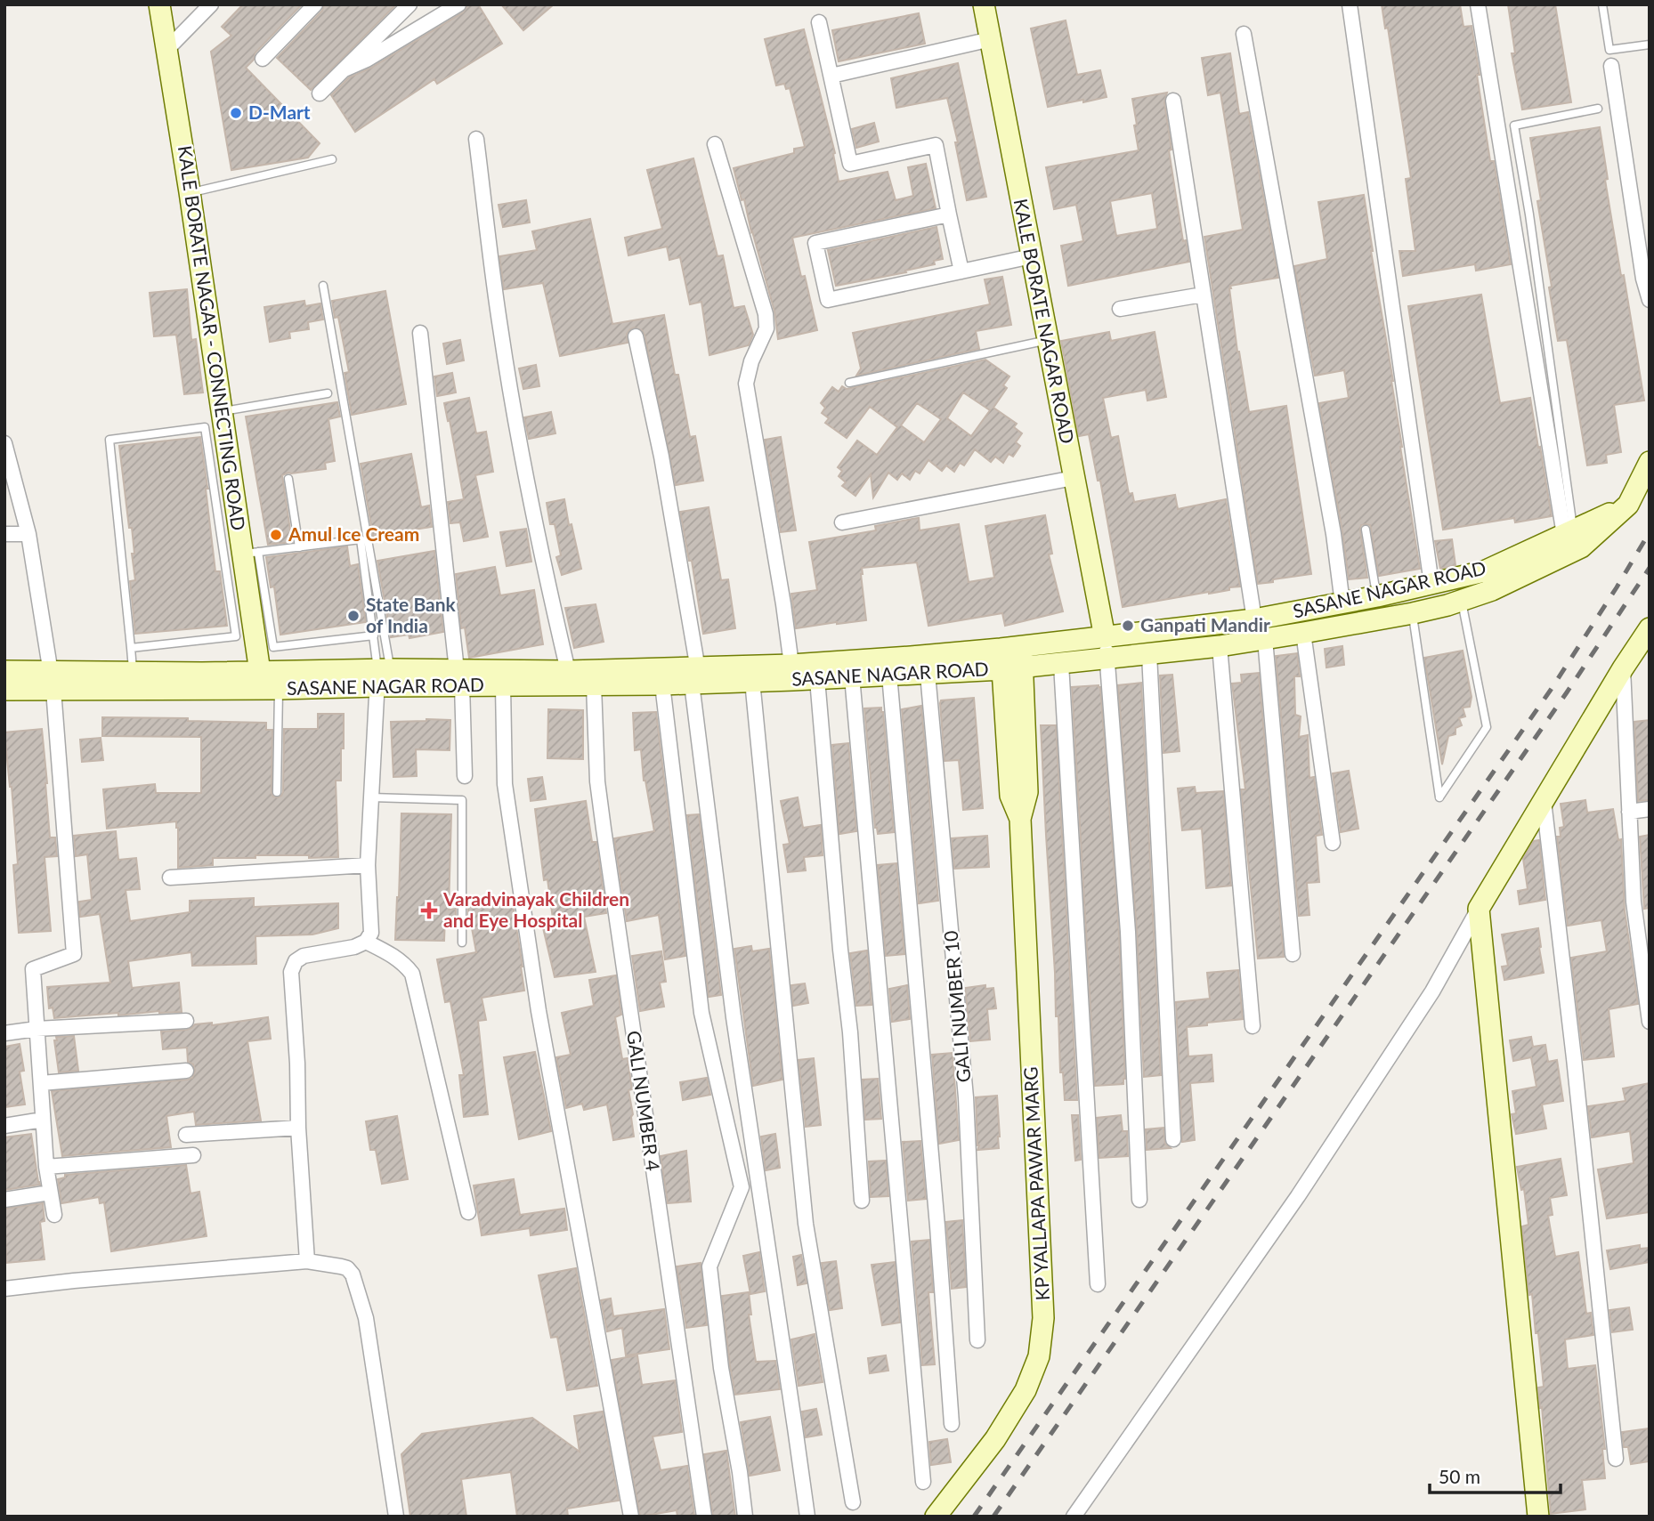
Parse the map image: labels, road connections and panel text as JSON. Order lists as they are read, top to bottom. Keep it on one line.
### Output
{"streets":{"street":["KALE BORATE NAGAR ROAD","KALE BORATE NAGAR - CONNECTING ROAD","SASANE NAGAR ROAD","GALI NUMBER 10","GALI NUMBER 4","KP YALLAPA PAWAR MARG"]},"crossings":[["KALE BORATE NAGAR ROAD","SASANE NAGAR ROAD"],["KALE BORATE NAGAR - CONNECTING ROAD","SASANE NAGAR ROAD"],["SASANE NAGAR ROAD","GALI NUMBER 10"],["SASANE NAGAR ROAD","GALI NUMBER 4"],["SASANE NAGAR ROAD","KP YALLAPA PAWAR MARG"]],"places":{"other":["D-Mart","Amul Ice Cream","State Bank of India","Ganpati Mandir"],"health":["Varadvinayak Children and Eye Hospital"]},"scale_bar":"50 m"}
